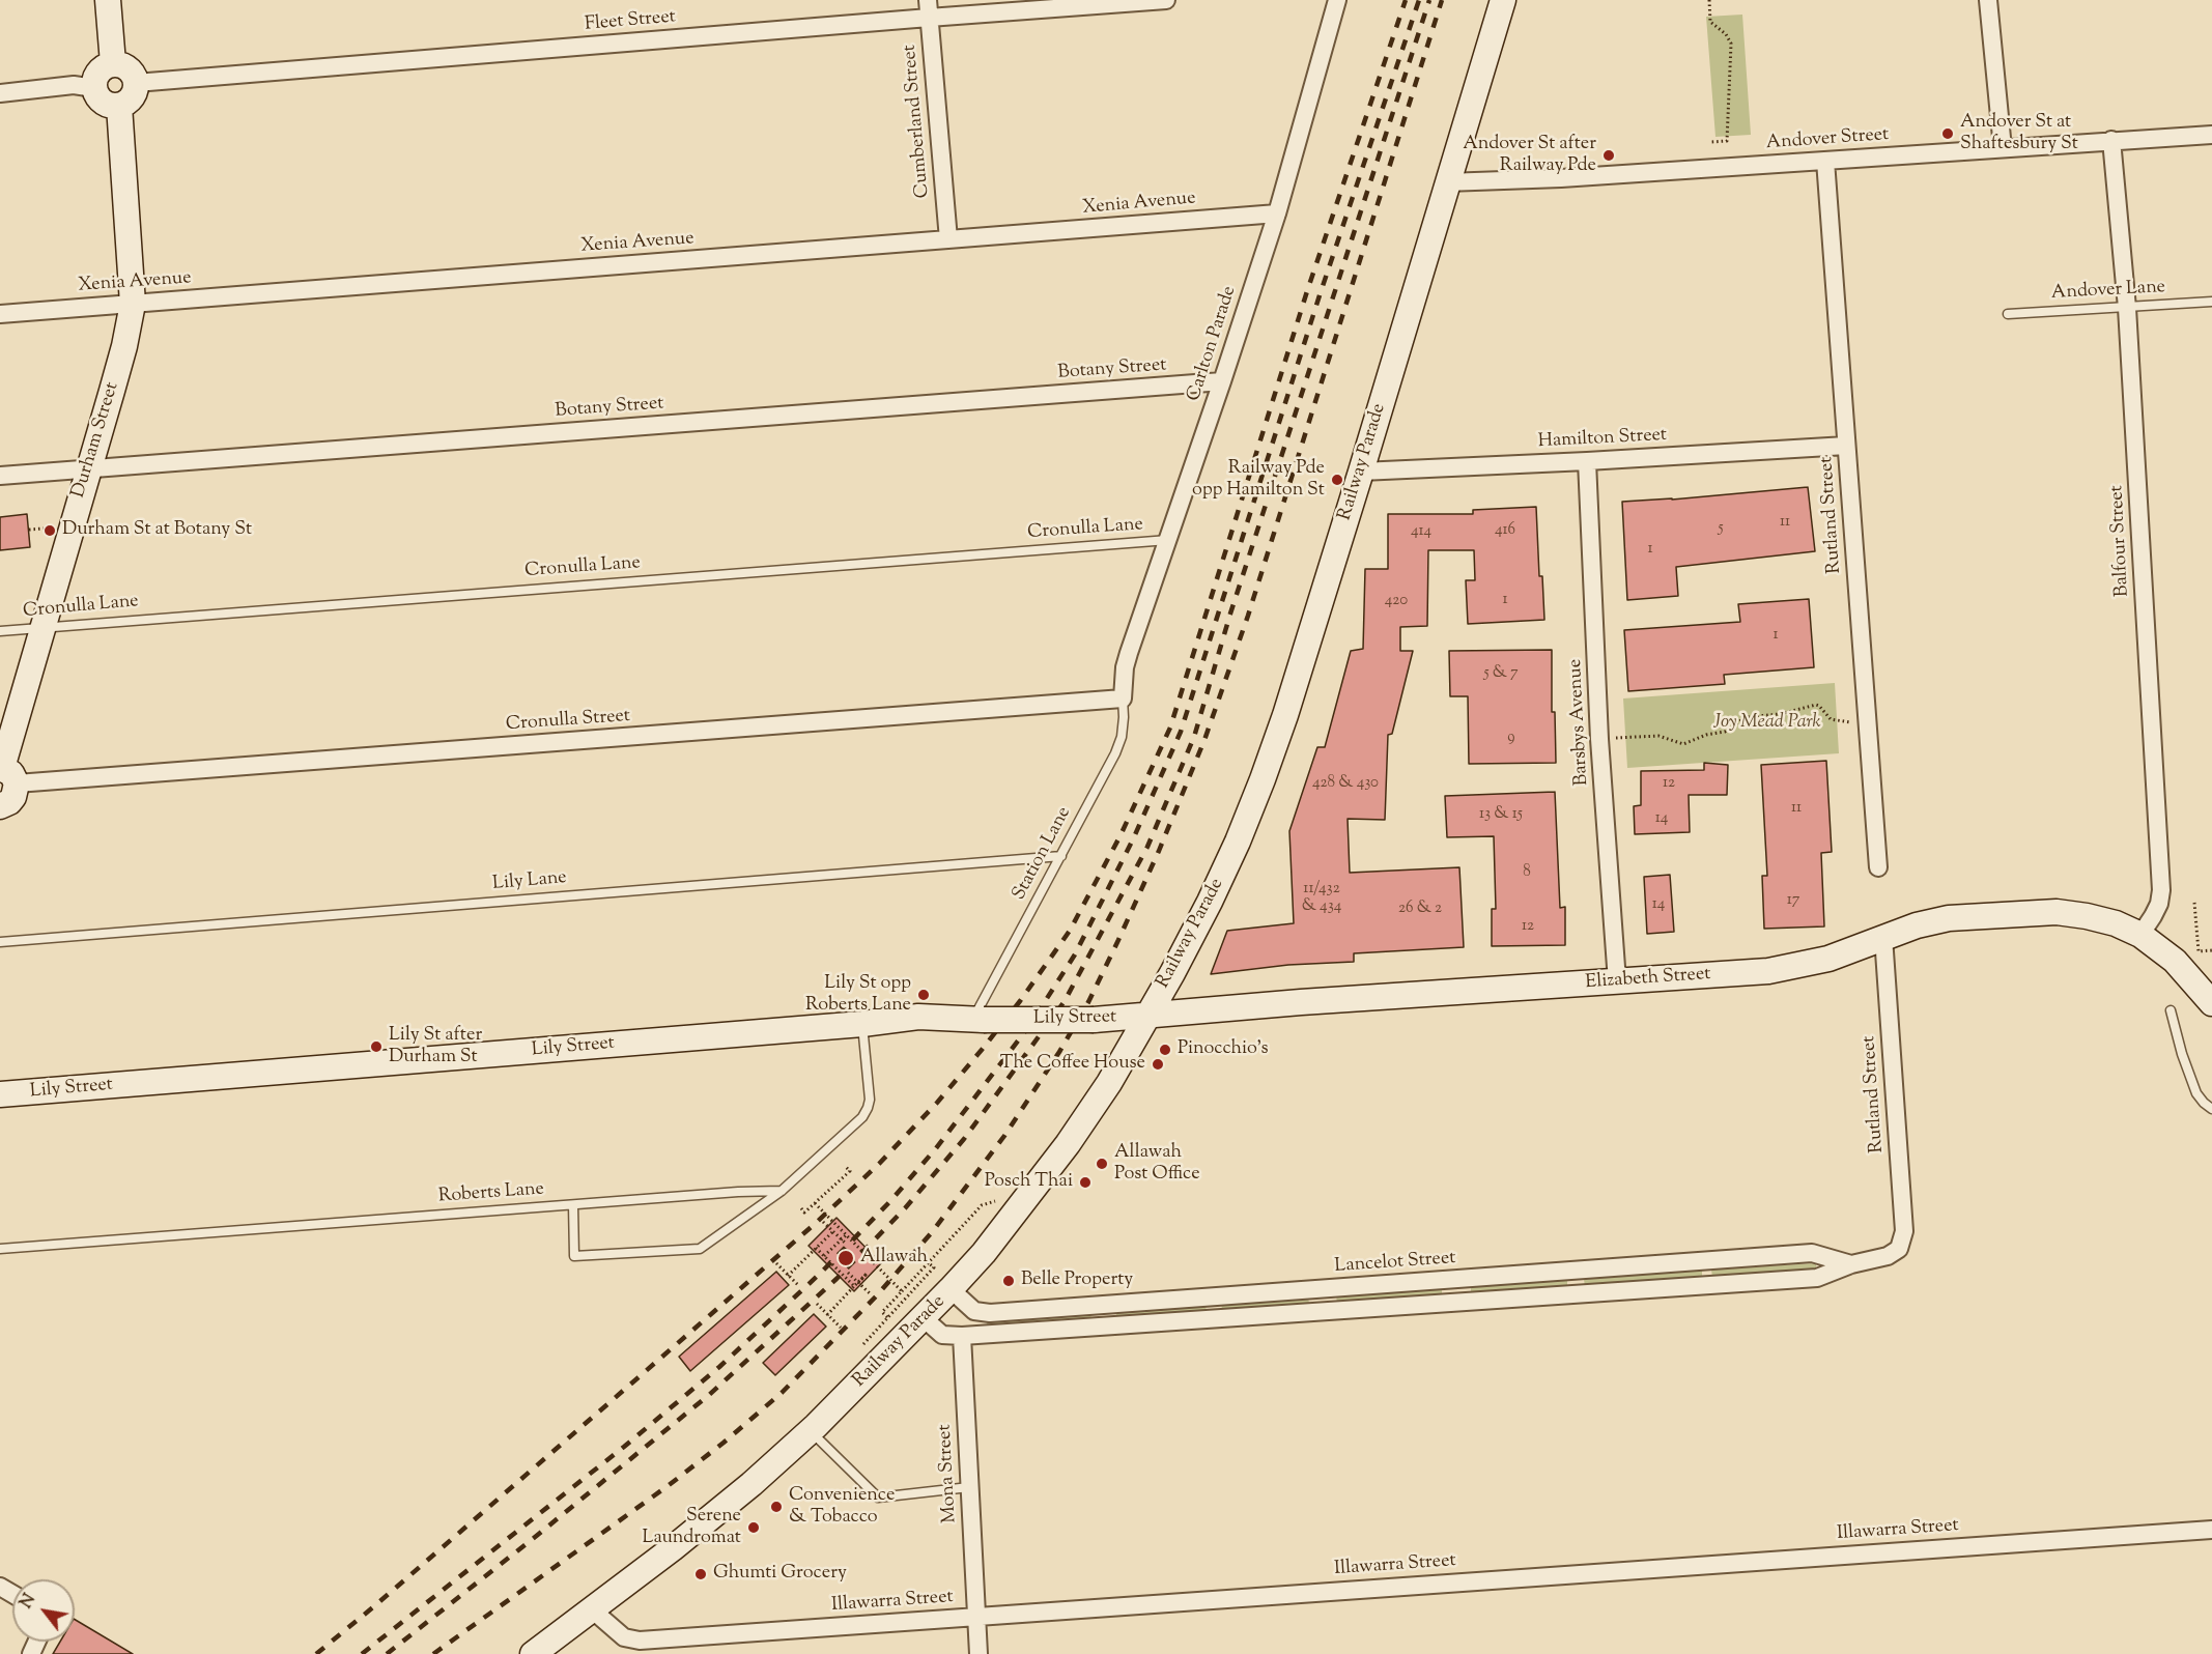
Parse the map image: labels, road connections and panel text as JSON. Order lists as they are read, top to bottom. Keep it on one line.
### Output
{"streets":{"main road":["Durham Street","Railway Parade","Elizabeth Street","Lily Street"],"street":["Fleet Street","Cumberland Street","Andover Street","Xenia Avenue","Carlton Parade","Botany Street","Hamilton Street","Rutland Street","Balfour Street","Cronulla Street","Barsbys Avenue","Lancelot Street","Mona Street","Illawarra Street"],"lane":["Andover Lane","Cronulla Lane","Station Lane","Lily Lane","Roberts Lane"]},"crossings":[["Fleet Street","Cumberland Street"],["Fleet Street","Durham Street"],["Cumberland Street","Xenia Avenue"],["Andover Street","Railway Parade"],["Andover Street","Rutland Street"],["Andover Street","Balfour Street"],["Xenia Avenue","Carlton Parade"],["Xenia Avenue","Durham Street"],["Andover Lane","Balfour Street"],["Carlton Parade","Botany Street"],["Carlton Parade","Cronulla Lane"],["Carlton Parade","Cronulla Street"],["Carlton Parade","Station Lane"],["Botany Street","Durham Street"],["Hamilton Street","Railway Parade"],["Hamilton Street","Rutland Street"],["Hamilton Street","Barsbys Avenue"],["Durham Street","Cronulla Lane"],["Durham Street","Cronulla Street"],["Railway Parade","Elizabeth Street"],["Railway Parade","Lily Street"],["Railway Parade","Illawarra Street"],["Rutland Street","Elizabeth Street"],["Rutland Street","Lancelot Street"],["Balfour Street","Elizabeth Street"],["Cronulla Street","Station Lane"],["Barsbys Avenue","Elizabeth Street"],["Station Lane","Lily Lane"],["Station Lane","Lily Street"],["Elizabeth Street","Lily Street"],["Lancelot Street","Mona Street"],["Mona Street","Illawarra Street"]],"parks":["Joy Mead Park"],"places":["Andover St at Shaftesbury St","Andover St after Railway Pde","Railway Pde opp Hamilton St","Durham St at Botany St","Lily St opp Roberts Lane","Lily St after Durham St","Pinocchio's","The Coffee House","Allawah Post Office","Posch Thai","Allawah","Belle Property","Convenience & Tobacco","Serene Laundromat","Ghumti Grocery"],"house_numbers":["11","5","416","414","1","1","420","1","5 & 7","9","428 & 430","12","11","13 & 15","14","8","11/432 & 434","17","14","26 & 2","12"],"north":"top left"}
